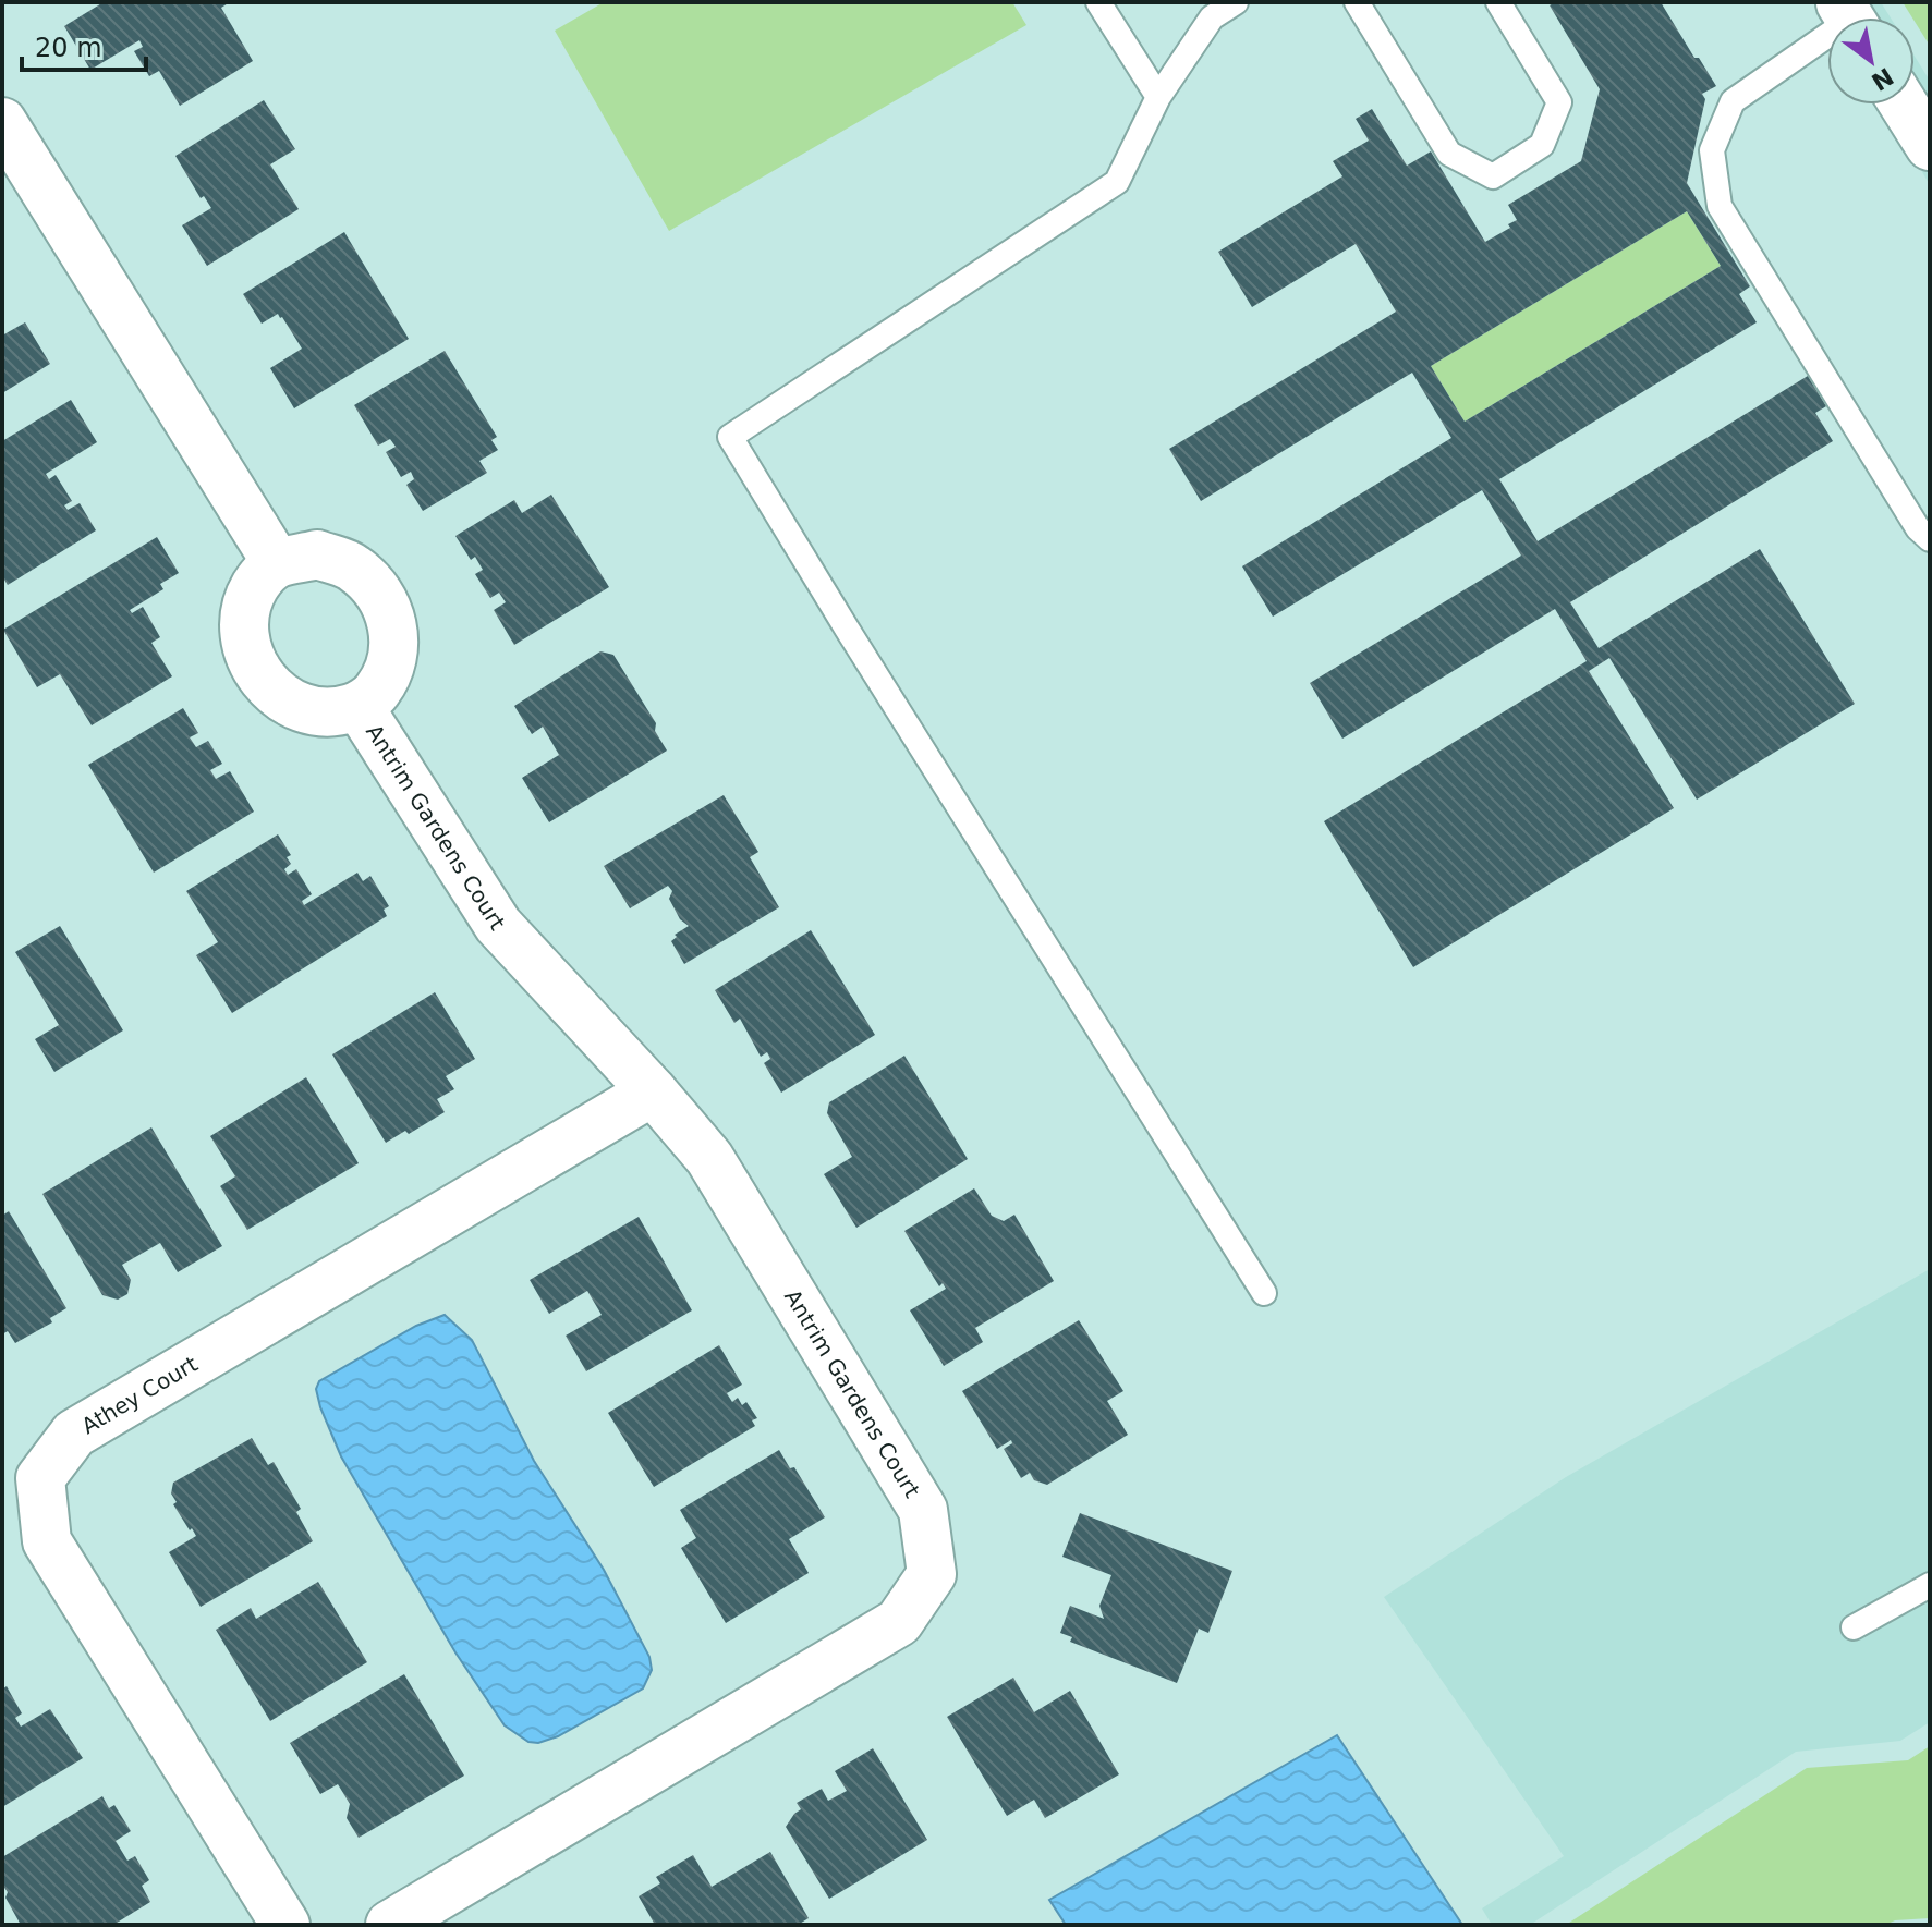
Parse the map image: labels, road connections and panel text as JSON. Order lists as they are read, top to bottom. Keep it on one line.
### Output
{"streets":{"street":["Antrim Gardens Court","Athey Court"]},"crossings":[["Antrim Gardens Court","Athey Court"]],"scale_bar":"20 m","north":"bottom right"}
